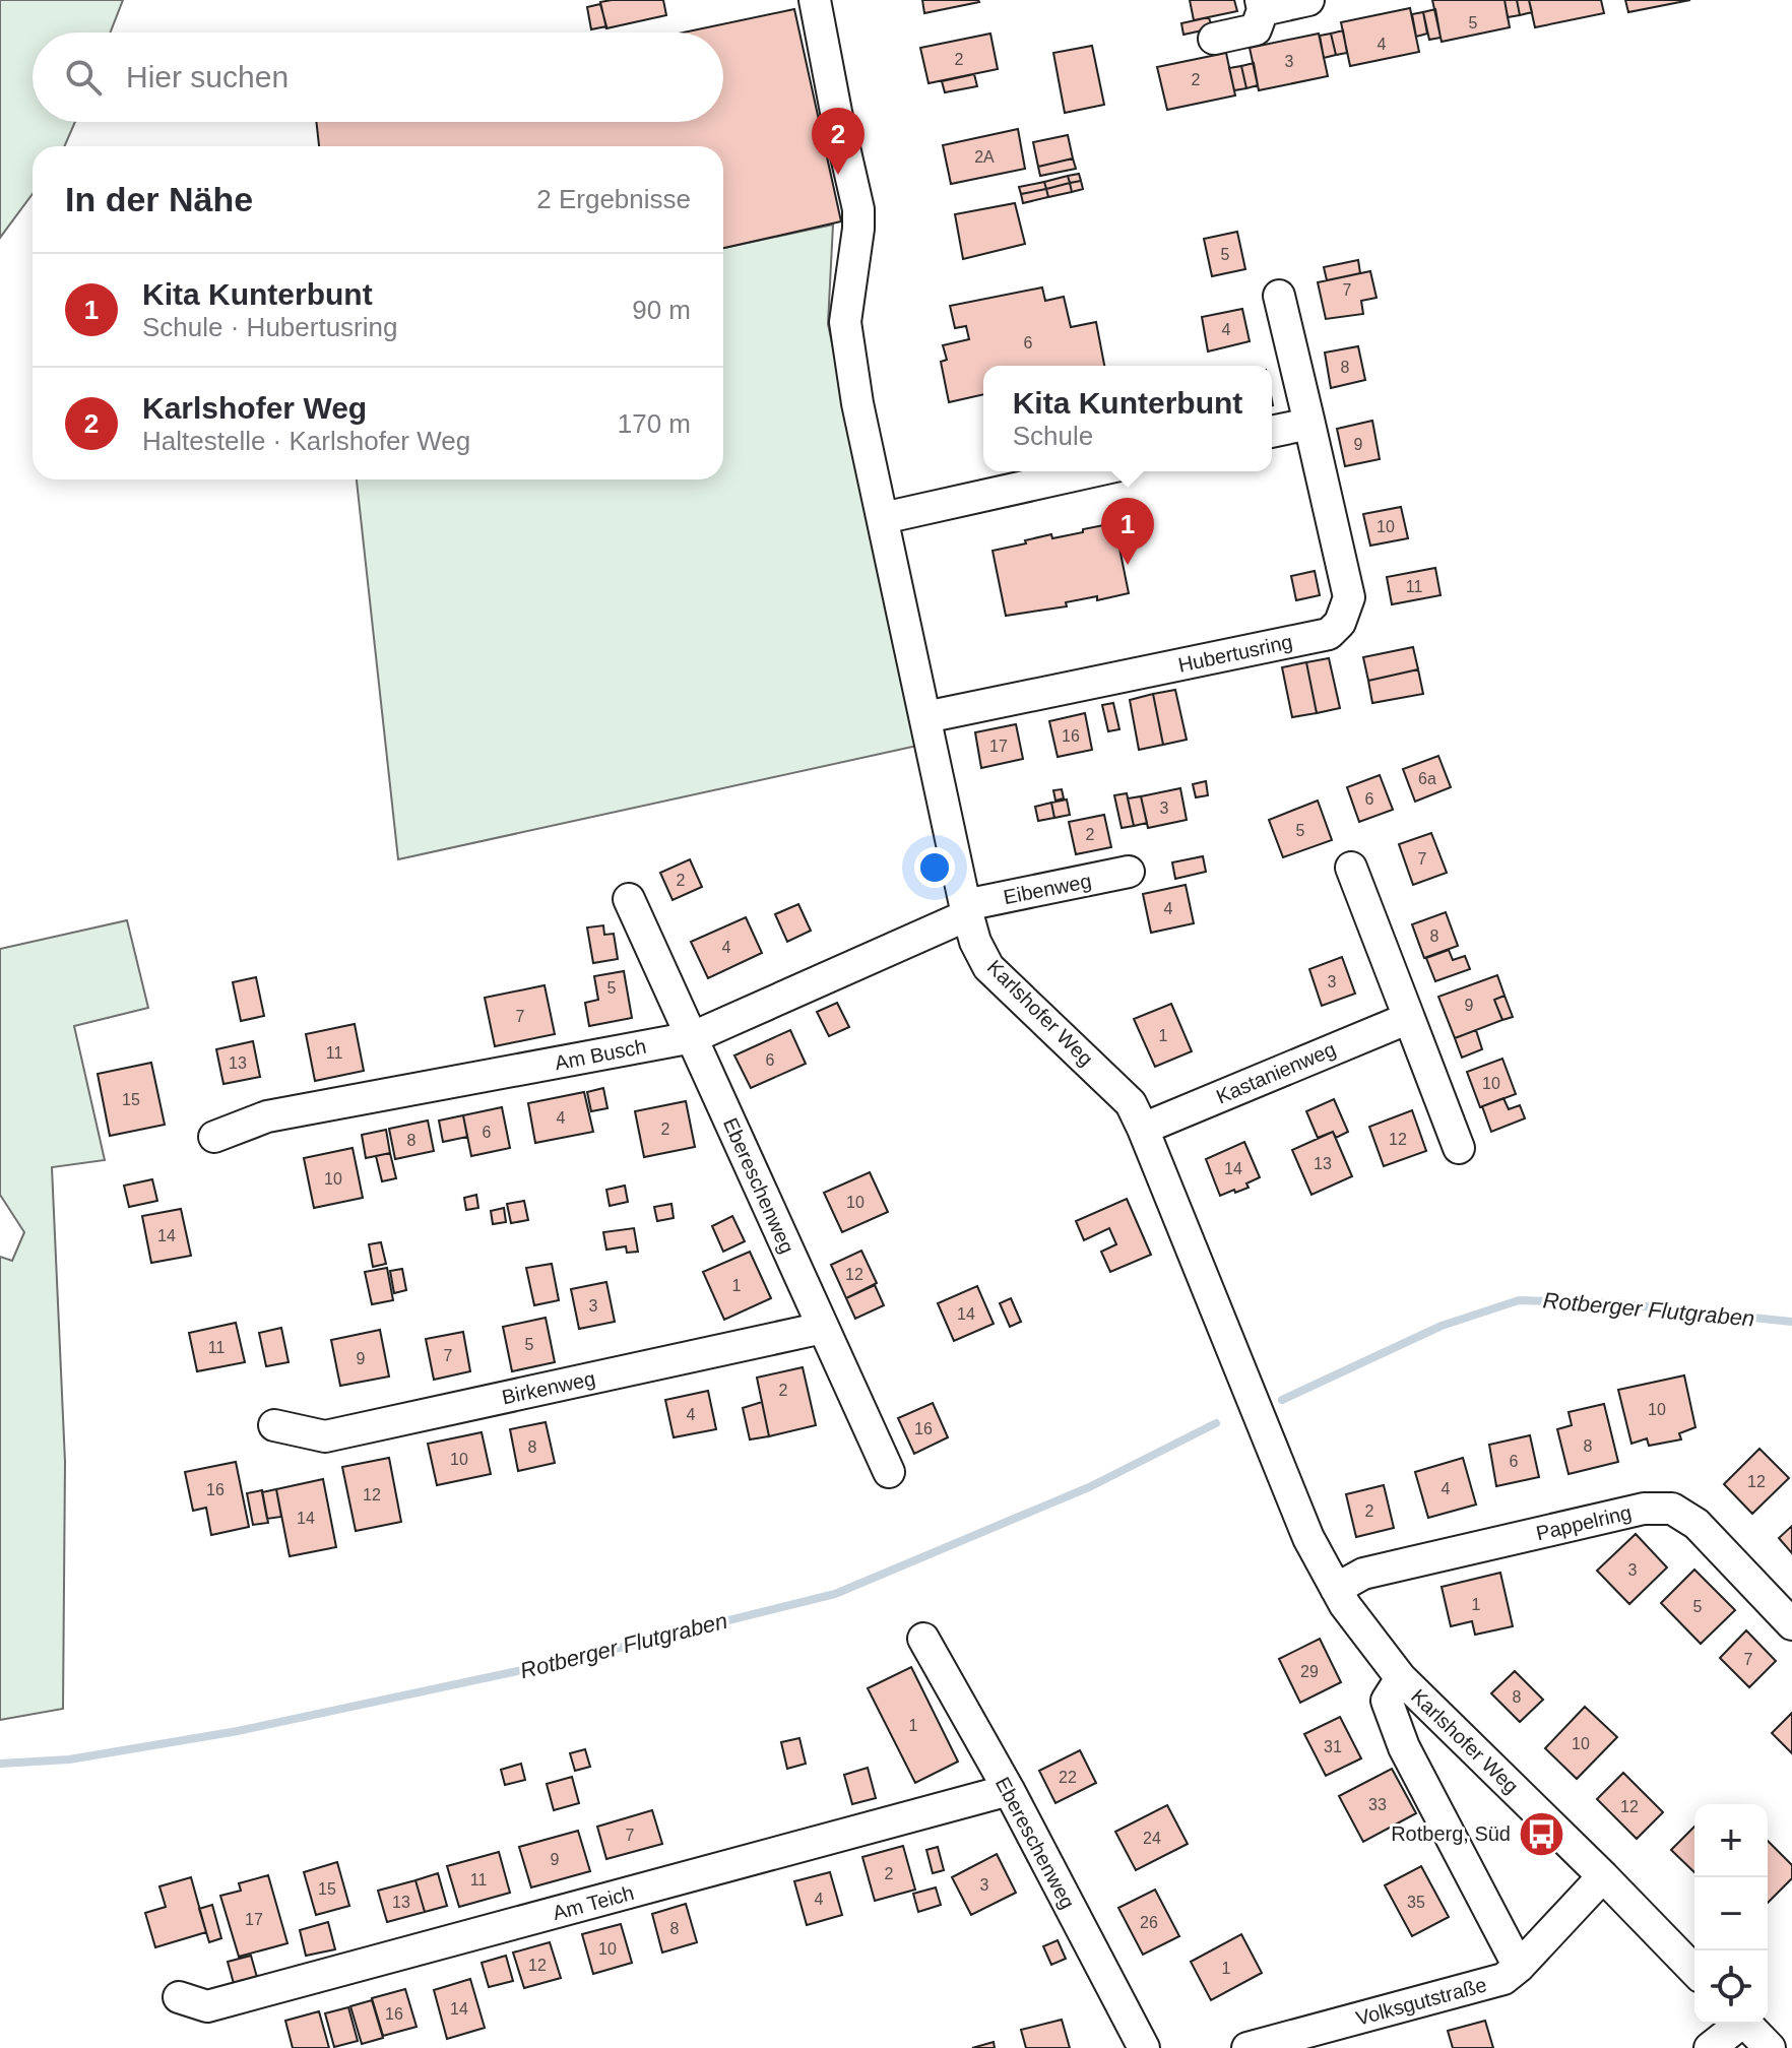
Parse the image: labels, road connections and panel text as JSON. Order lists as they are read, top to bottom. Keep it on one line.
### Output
{"streets":{"street":["Hubertusring","Eibenweg","Karlshofer Weg","Am Busch","Kastanienweg","Ebereschenweg","Birkenweg","Pappelring","Am Teich","Volksgutstraße"]},"crossings":[["Hubertusring","Karlshofer Weg"],["Eibenweg","Karlshofer Weg"],["Eibenweg","Am Busch"],["Karlshofer Weg","Am Busch"],["Karlshofer Weg","Kastanienweg"],["Karlshofer Weg","Pappelring"],["Karlshofer Weg","Volksgutstraße"],["Am Busch","Ebereschenweg"],["Ebereschenweg","Birkenweg"],["Ebereschenweg","Am Teich"]],"water":["Rotberger Flutgraben"],"places":{"bus stop":["Rotberg, Süd"]},"house_numbers":["5","4","2","3","2","2A","5","7","4","6","8","9","10","11","16","17","6a","6","3","5","2","7","2","4","8","4","3","5","9","7","1","11","6","13","10","15","4","2","6","12","8","13","14","10","10","14","12","1","3","14","5","11","7","9","2","10","4","16","8","8","10","6","12","4","16","12","2","14","3","1","5","7","29","8","1","10","31","22","33","12","7","24","9","2","11","3","15","4","13","35","17","26","8","10","12","1","14","16"],"page":{"search":"Hier suchen","pins":["2","1"],"heading":["In der Nähe","2 Ergebnisse"],"list":[{"mark":"1","name":"Kita Kunterbunt","note":"Schule · Hubertusring","value":"90 m"},{"mark":"2","name":"Karlshofer Weg","note":"Haltestelle · Karlshofer Weg","value":"170 m"}],"popup":["Kita Kunterbunt","Schule"],"map_buttons":["+","−"]}}
